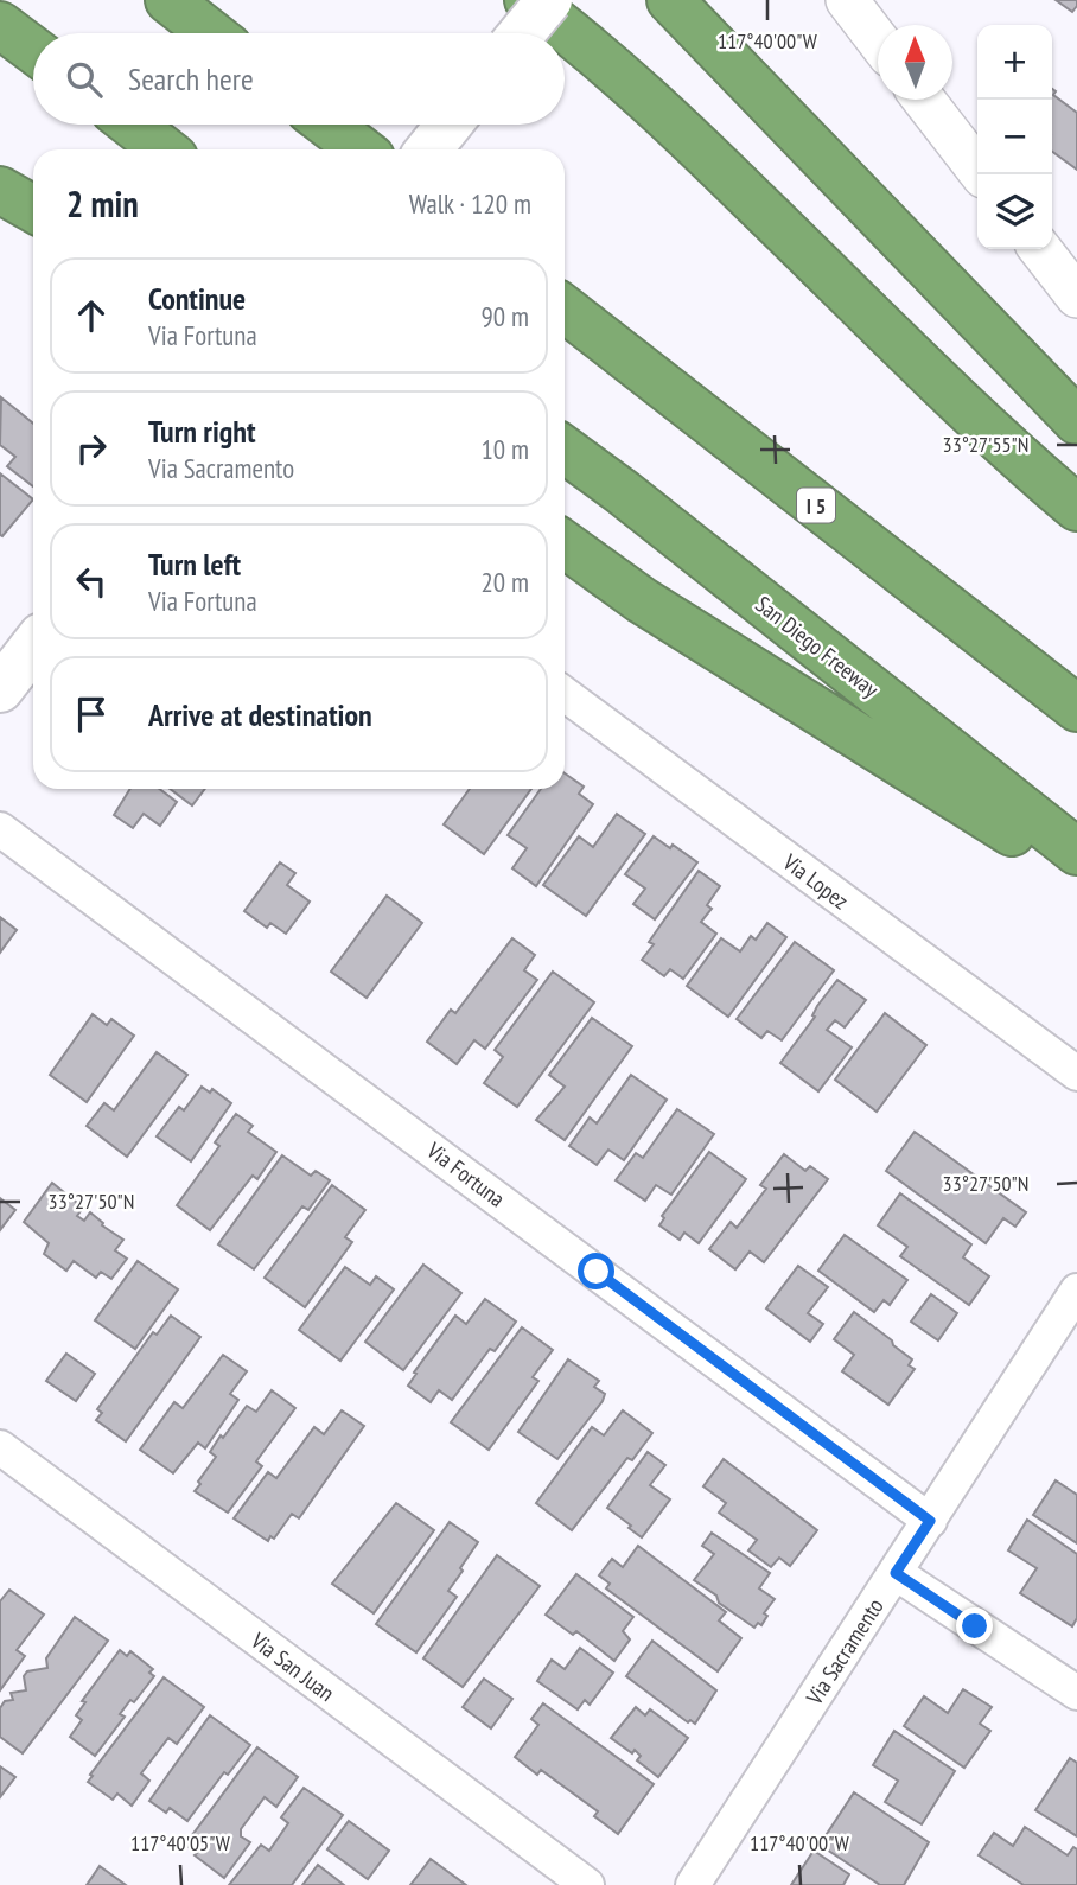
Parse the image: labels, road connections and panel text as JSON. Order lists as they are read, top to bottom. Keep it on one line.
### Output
{"streets":{"highway":["I 5","San Diego Freeway"],"street":["Via Lopez","Via Fortuna","Via Sacramento","Via San Juan"]},"crossings":[["Via Fortuna","Via Sacramento"]],"north":"top","page":{"map_buttons":["+","−"],"search":"Search here","heading":["2 min","Walk · 120 m"],"list":[["Continue","Via Fortuna","90 m"],["Turn right","Via Sacramento","10 m"],["Turn left","Via Fortuna","20 m"],"Arrive at destination"]},"coordinates":["117°40'00\"W","33°27'55\"N","33°27'50\"N","117°40'05\"W"]}
